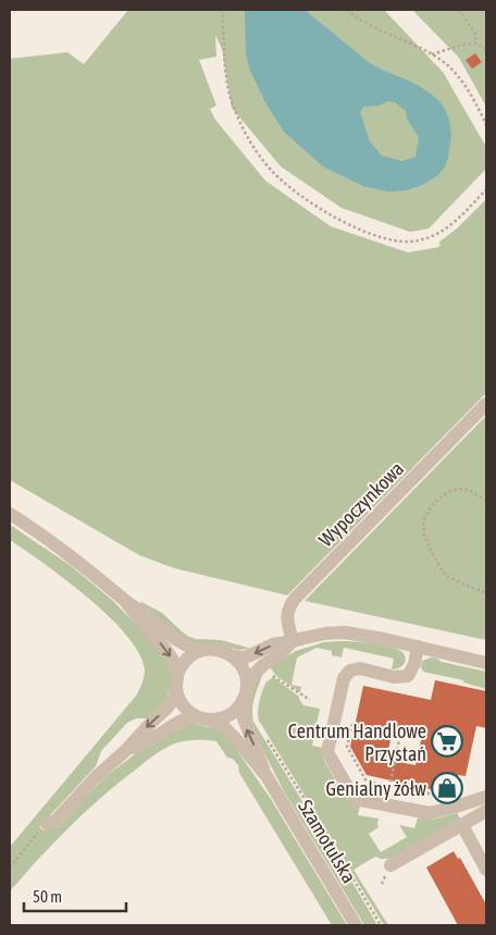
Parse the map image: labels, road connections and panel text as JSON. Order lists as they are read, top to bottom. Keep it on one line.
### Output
{"streets":{"street":["Wypoczynkowa","Szamotulska"]},"places":{"supermarket":["Centrum Handlowe Przystań"],"shop":["Genialny żółw"]},"scale_bar":"50 m"}
